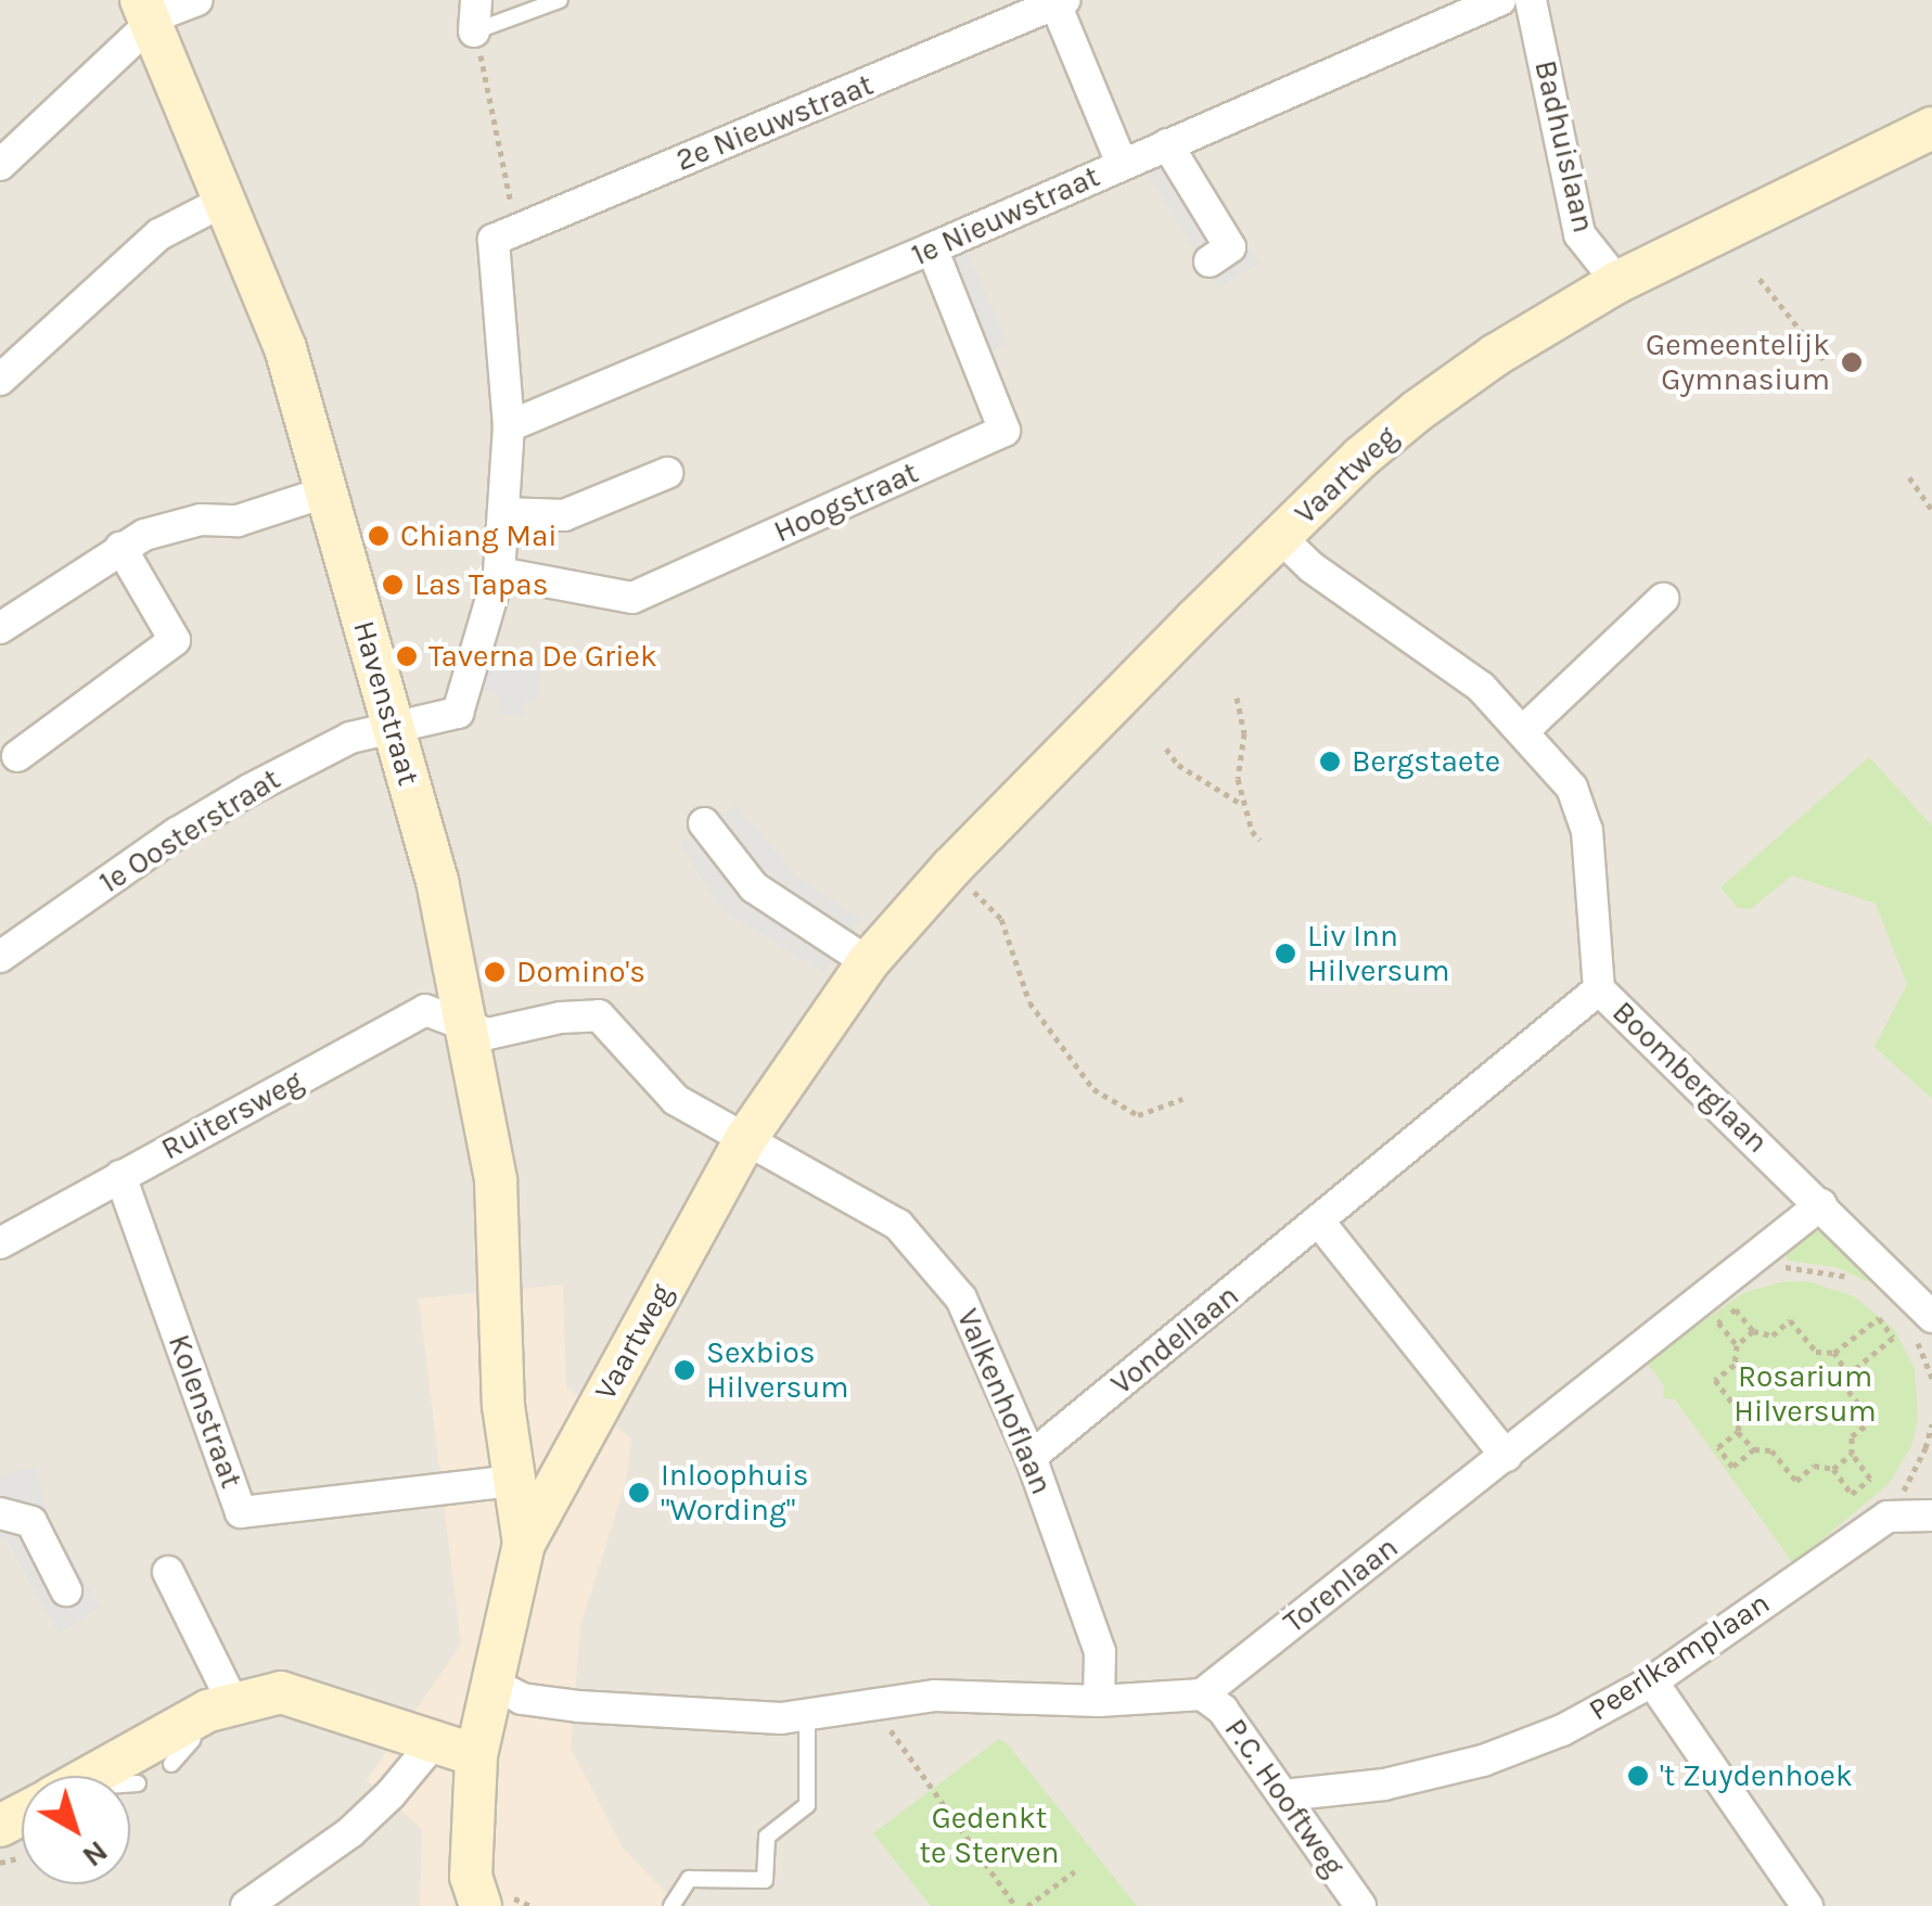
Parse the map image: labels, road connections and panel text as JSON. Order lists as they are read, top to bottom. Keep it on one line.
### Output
{"streets":{"street":["2e Nieuwstraat","Badhuislaan","1e Nieuwstraat","Vaartweg","Hoogstraat","Havenstraat","1e Oosterstraat","Boomberglaan","Ruitersweg","Vondellaan","Valkenhoflaan","Kolenstraat","Torenlaan","Peerlkamplaan","P.C. Hooftweg"]},"crossings":[["Badhuislaan","Vaartweg"],["1e Nieuwstraat","Hoogstraat"],["Vaartweg","Havenstraat"],["Vaartweg","Boomberglaan"],["Vaartweg","Valkenhoflaan"],["Hoogstraat","1e Oosterstraat"],["Havenstraat","1e Oosterstraat"],["Havenstraat","Ruitersweg"],["Havenstraat","Valkenhoflaan"],["Havenstraat","Kolenstraat"],["Boomberglaan","Vondellaan"],["Boomberglaan","Torenlaan"],["Ruitersweg","Valkenhoflaan"],["Ruitersweg","Kolenstraat"],["Vondellaan","Valkenhoflaan"],["Torenlaan","P.C. Hooftweg"],["Peerlkamplaan","P.C. Hooftweg"]],"parks":["Rosarium Hilversum","Gedenkt te Sterven"],"places":["Gemeentelijk Gymnasium","Chiang Mai","Las Tapas","Taverna De Griek","Bergstaete","Liv Inn Hilversum","Domino's","Sexbios Hilversum","Inloophuis \"Wording\"","'t Zuydenhoek"],"north":"bottom right"}
